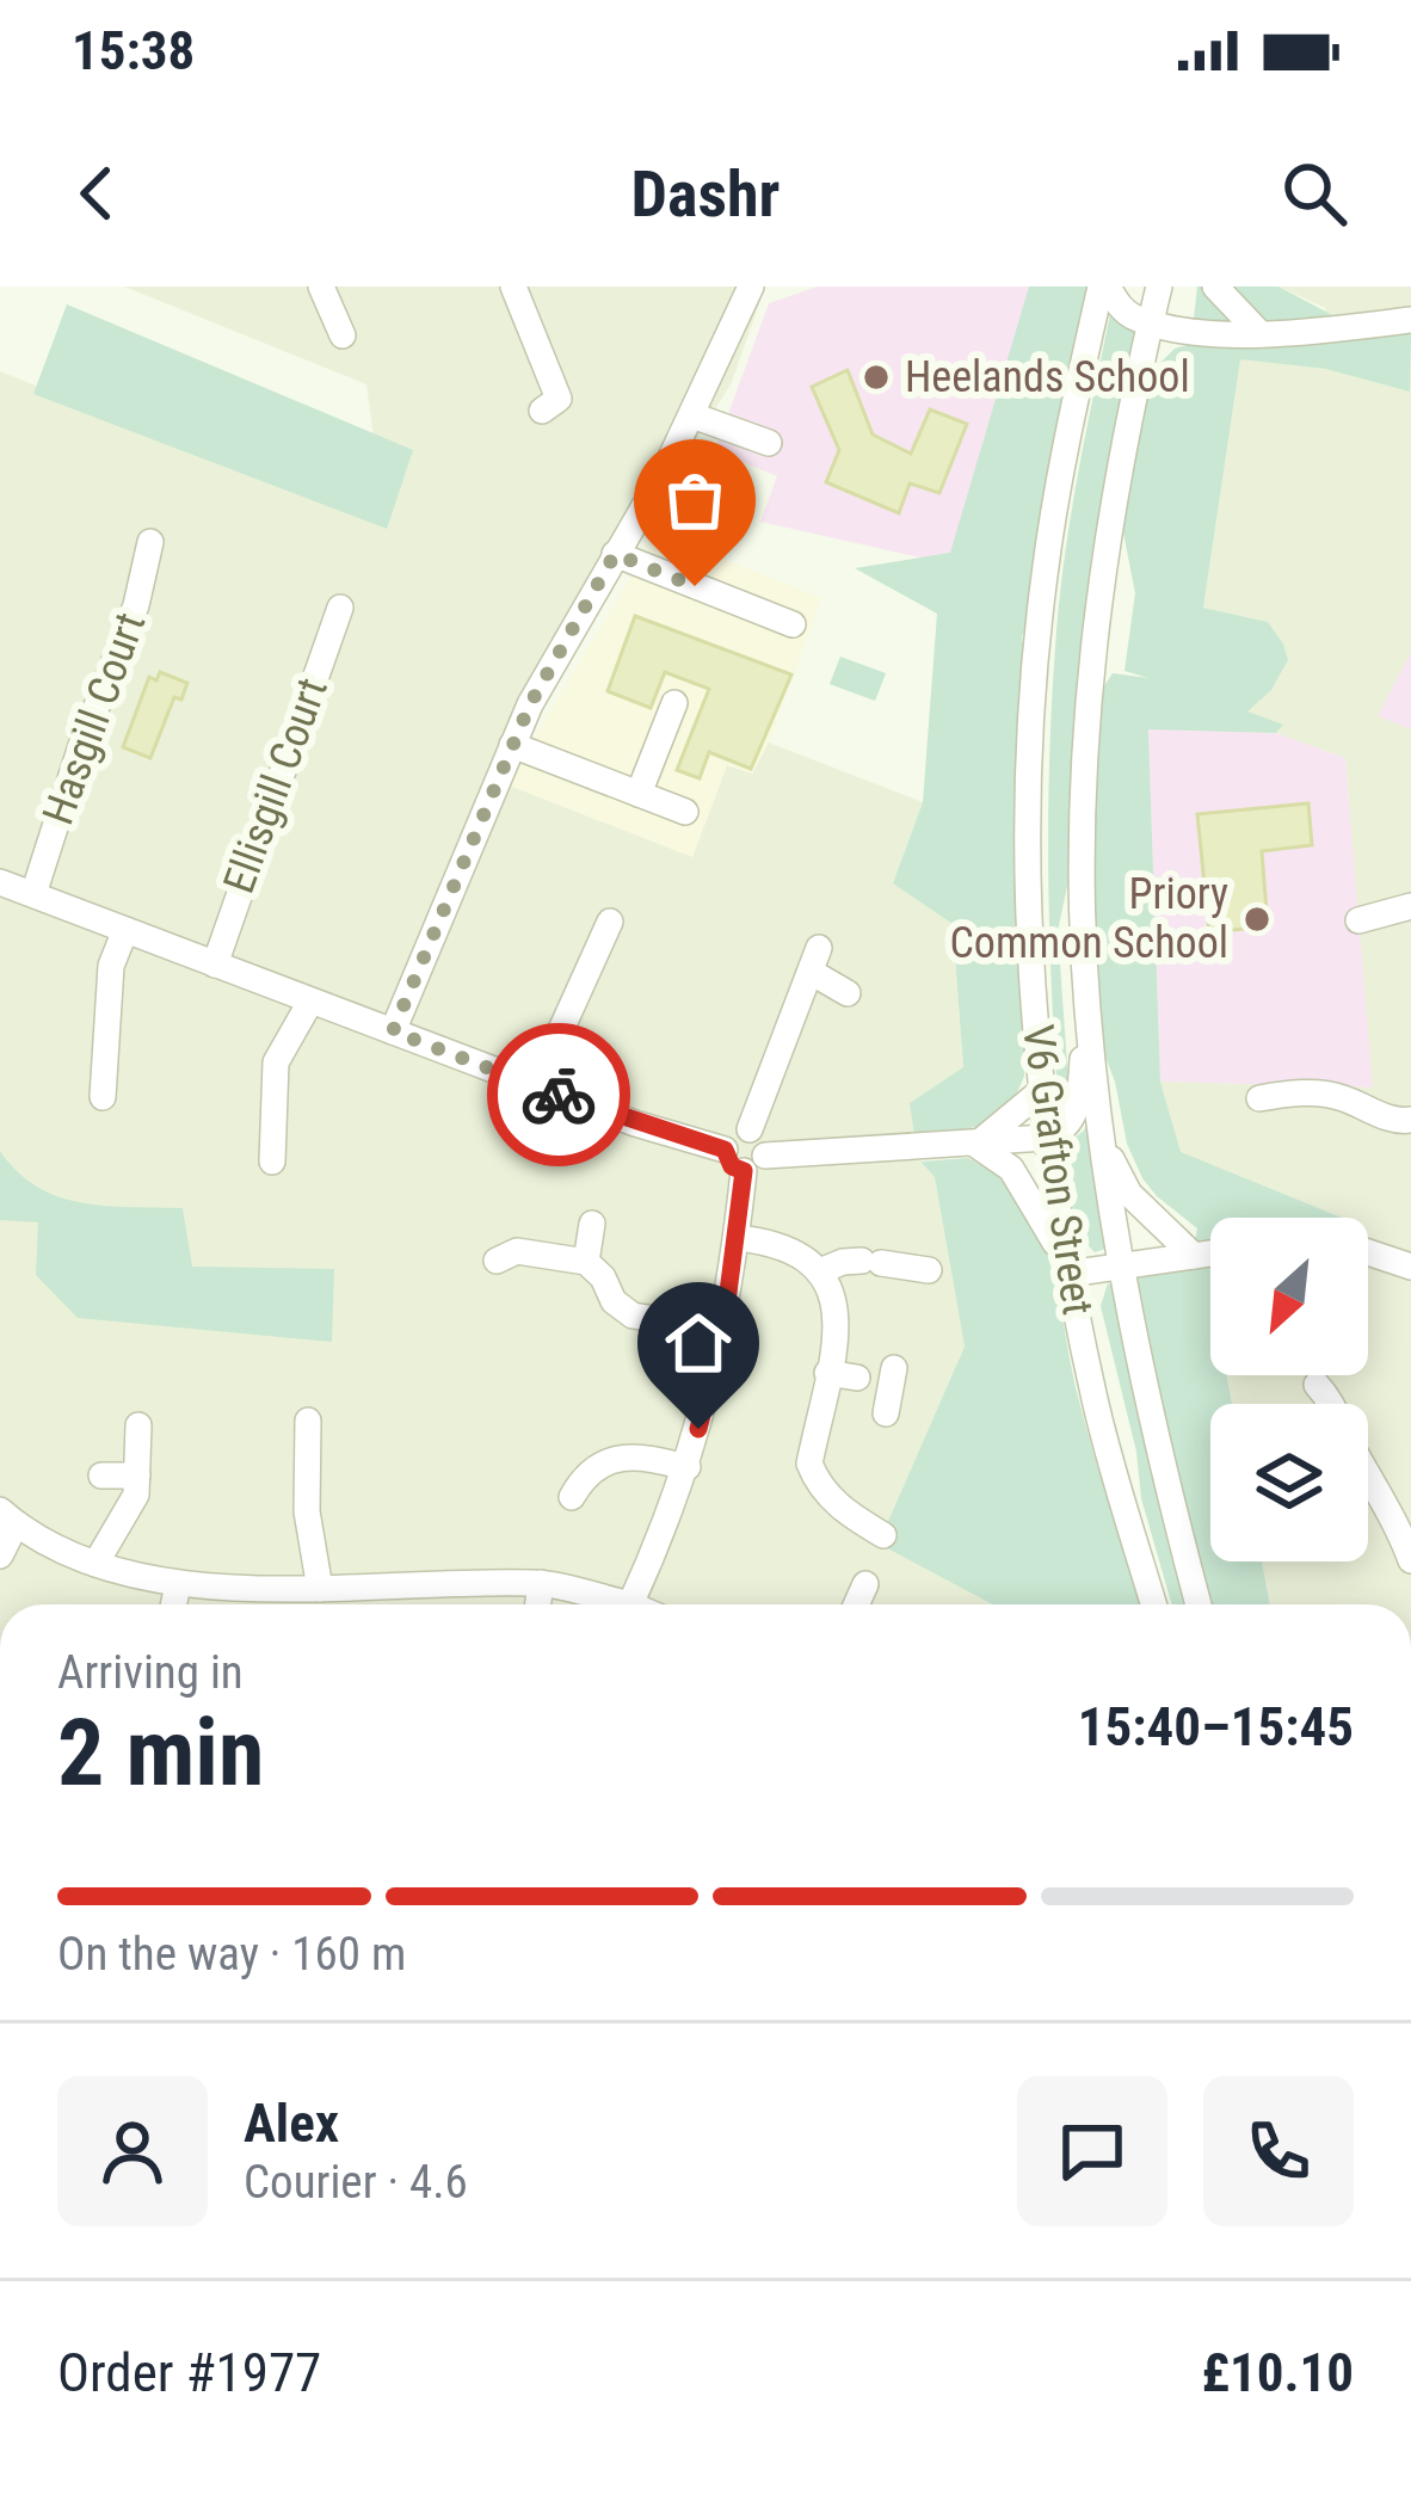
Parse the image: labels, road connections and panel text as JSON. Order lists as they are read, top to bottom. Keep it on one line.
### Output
{"streets":{"street":["Hasgill Court","Ellisgill Court","V6 Grafton Street"]},"places":["Heelands School","Priory Common School"],"north":"bottom left","page":{"status":"15:38","header":"Dashr","heading":["2 min","Arriving in","15:40–15:45"],"panel":["Alex","Courier · 4.6","Order #1977","£10.10"],"bar":"On the way · 160 m"}}
